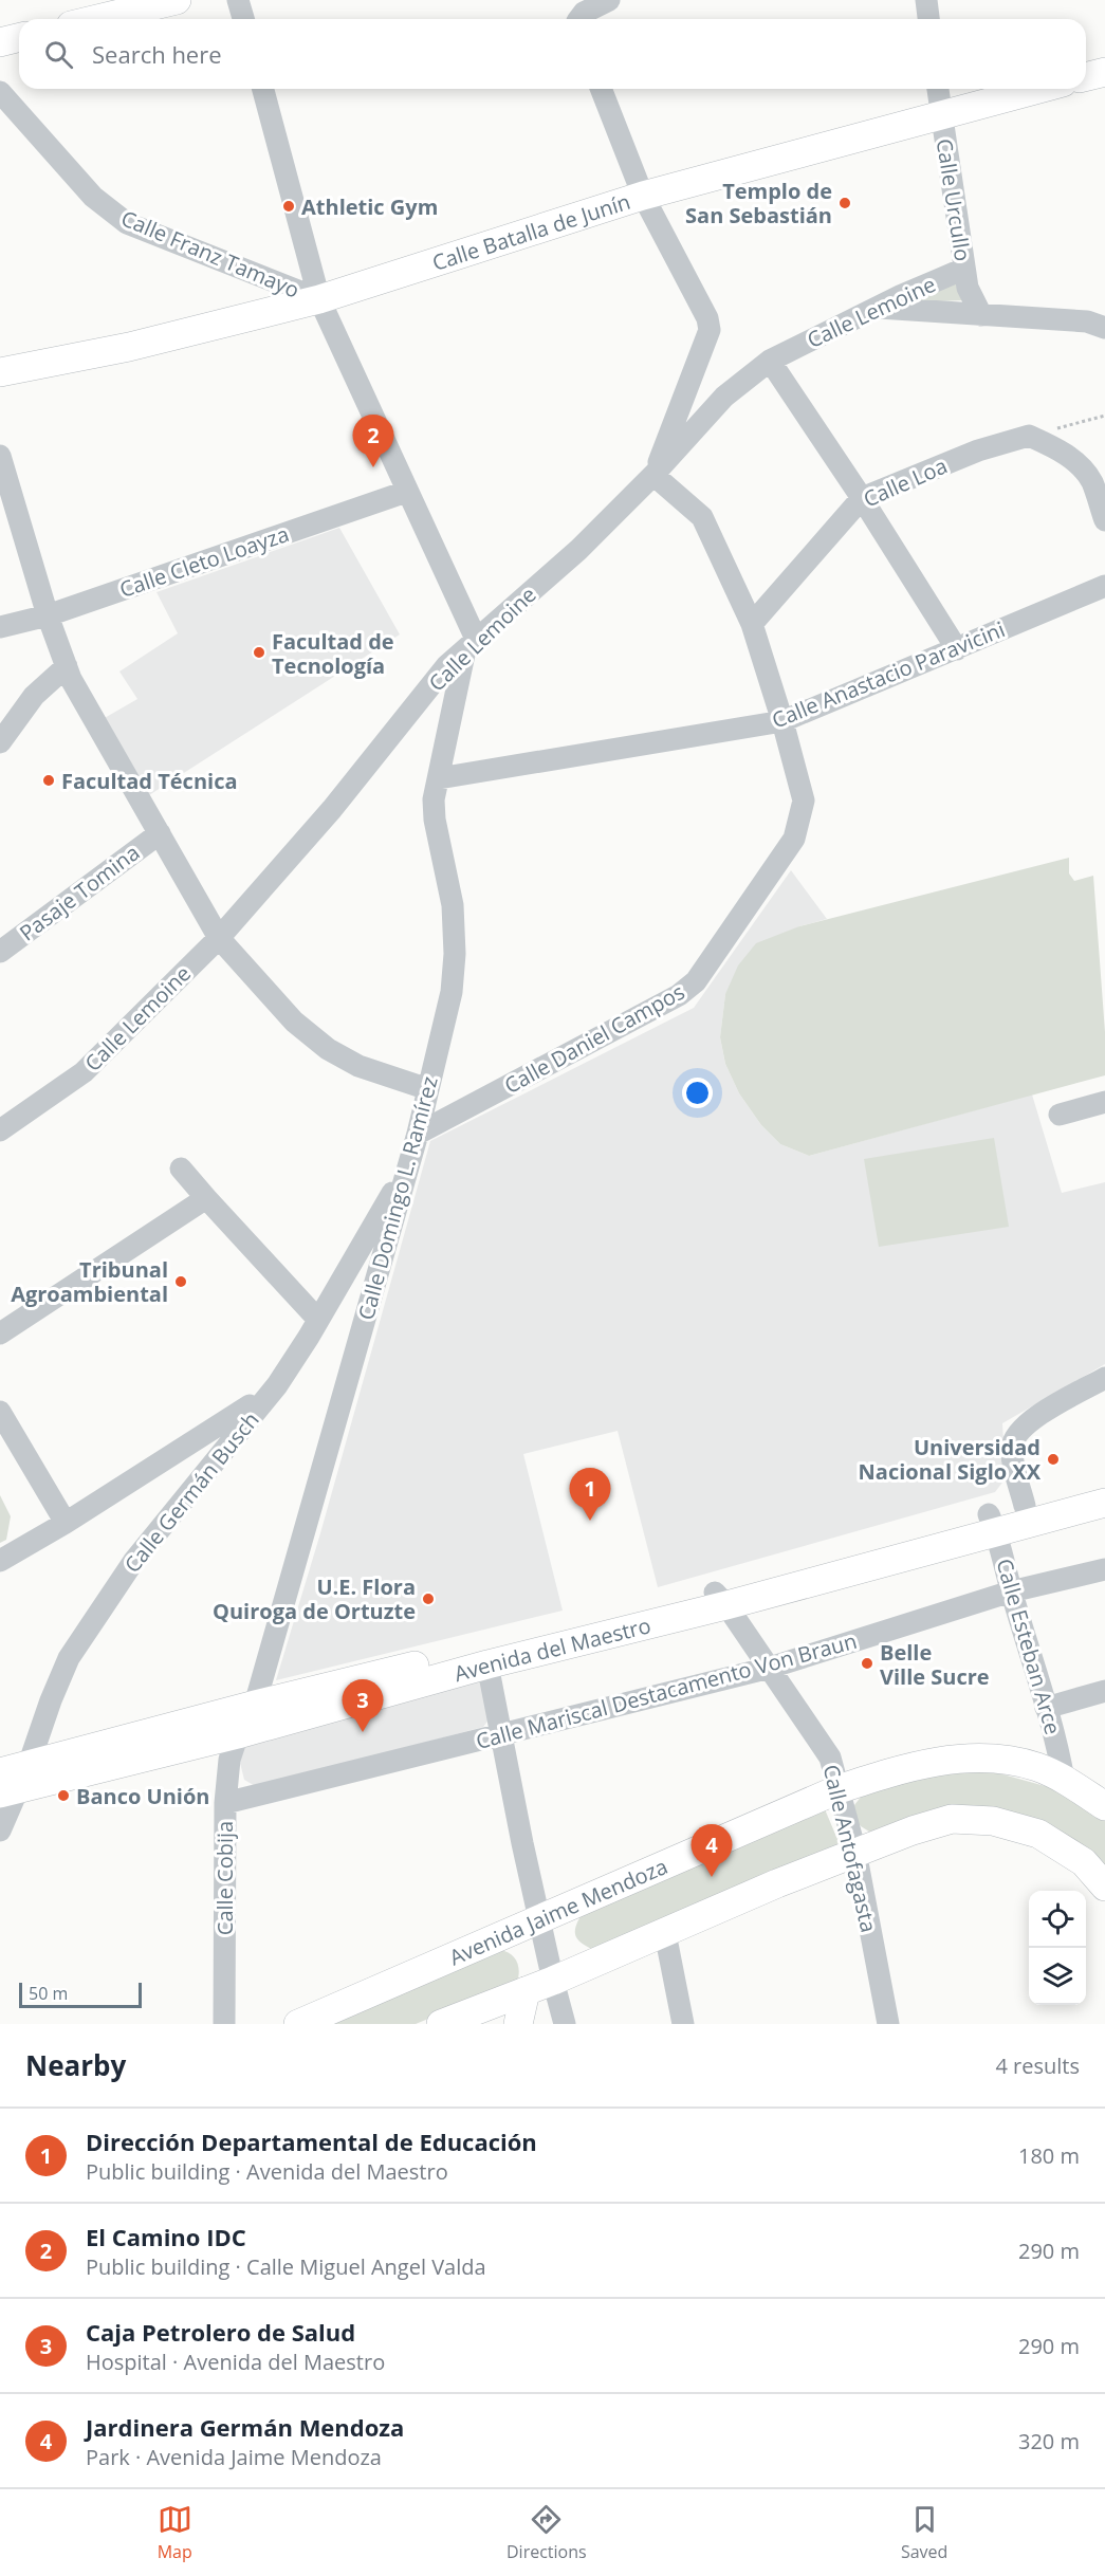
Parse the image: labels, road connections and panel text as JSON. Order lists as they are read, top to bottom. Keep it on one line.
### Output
{"streets":{"main road":["Calle Batalla de Junín","Avenida del Maestro","Avenida Jaime Mendoza"],"street":["Calle Urcullo","Calle Franz Tamayo","Calle Lemoine","Calle Loa","Calle Cleto Loayza","Calle Anastacio Paravicini","Pasaje Tomina","Calle Daniel Campos","Calle Domingo L. Ramírez","Calle Germán Busch","Calle Esteban Arce","Calle Mariscal Destacamento Von Braun","Calle Antofagasta","Calle Cobija"]},"crossings":[["Calle Urcullo","Calle Batalla de Junín"],["Calle Urcullo","Calle Lemoine"],["Calle Batalla de Junín","Calle Franz Tamayo"],["Calle Lemoine","Calle Daniel Campos"],["Calle Lemoine","Calle Domingo L. Ramírez"],["Calle Loa","Calle Daniel Campos"],["Calle Anastacio Paravicini","Calle Daniel Campos"],["Calle Anastacio Paravicini","Calle Domingo L. Ramírez"],["Calle Daniel Campos","Calle Domingo L. Ramírez"],["Calle Domingo L. Ramírez","Calle Germán Busch"],["Calle Domingo L. Ramírez","Avenida del Maestro"],["Calle Domingo L. Ramírez","Calle Cobija"],["Calle Germán Busch","Avenida del Maestro"],["Calle Esteban Arce","Avenida del Maestro"],["Calle Esteban Arce","Calle Mariscal Destacamento Von Braun"],["Calle Esteban Arce","Avenida Jaime Mendoza"],["Avenida del Maestro","Calle Antofagasta"],["Avenida del Maestro","Calle Cobija"],["Calle Mariscal Destacamento Von Braun","Calle Antofagasta"],["Calle Mariscal Destacamento Von Braun","Calle Cobija"],["Calle Antofagasta","Avenida Jaime Mendoza"]],"places":["Templo de San Sebastián","Athletic Gym","Facultad de Tecnología","Facultad Técnica","Tribunal Agroambiental","Universidad Nacional Siglo XX","U.E. Flora Quiroga de Ortuzte","Belle Ville Sucre","Banco Unión"],"scale_bar":"50 m","page":{"search":"Search here","pins":["2","1","3","4"],"scale":"50 m","heading":["Nearby","4 results"],"list":[{"mark":"1","name":"Dirección Departamental de Educación","note":"Public building · Avenida del Maestro","value":"180 m"},{"mark":"2","name":"El Camino IDC","note":"Public building · Calle Miguel Angel Valda","value":"290 m"},{"mark":"3","name":"Caja Petrolero de Salud","note":"Hospital · Avenida del Maestro","value":"290 m"},{"mark":"4","name":"Jardinera Germán Mendoza","note":"Park · Avenida Jaime Mendoza","value":"320 m"}],"nav":["Map","Directions","Saved"]}}
